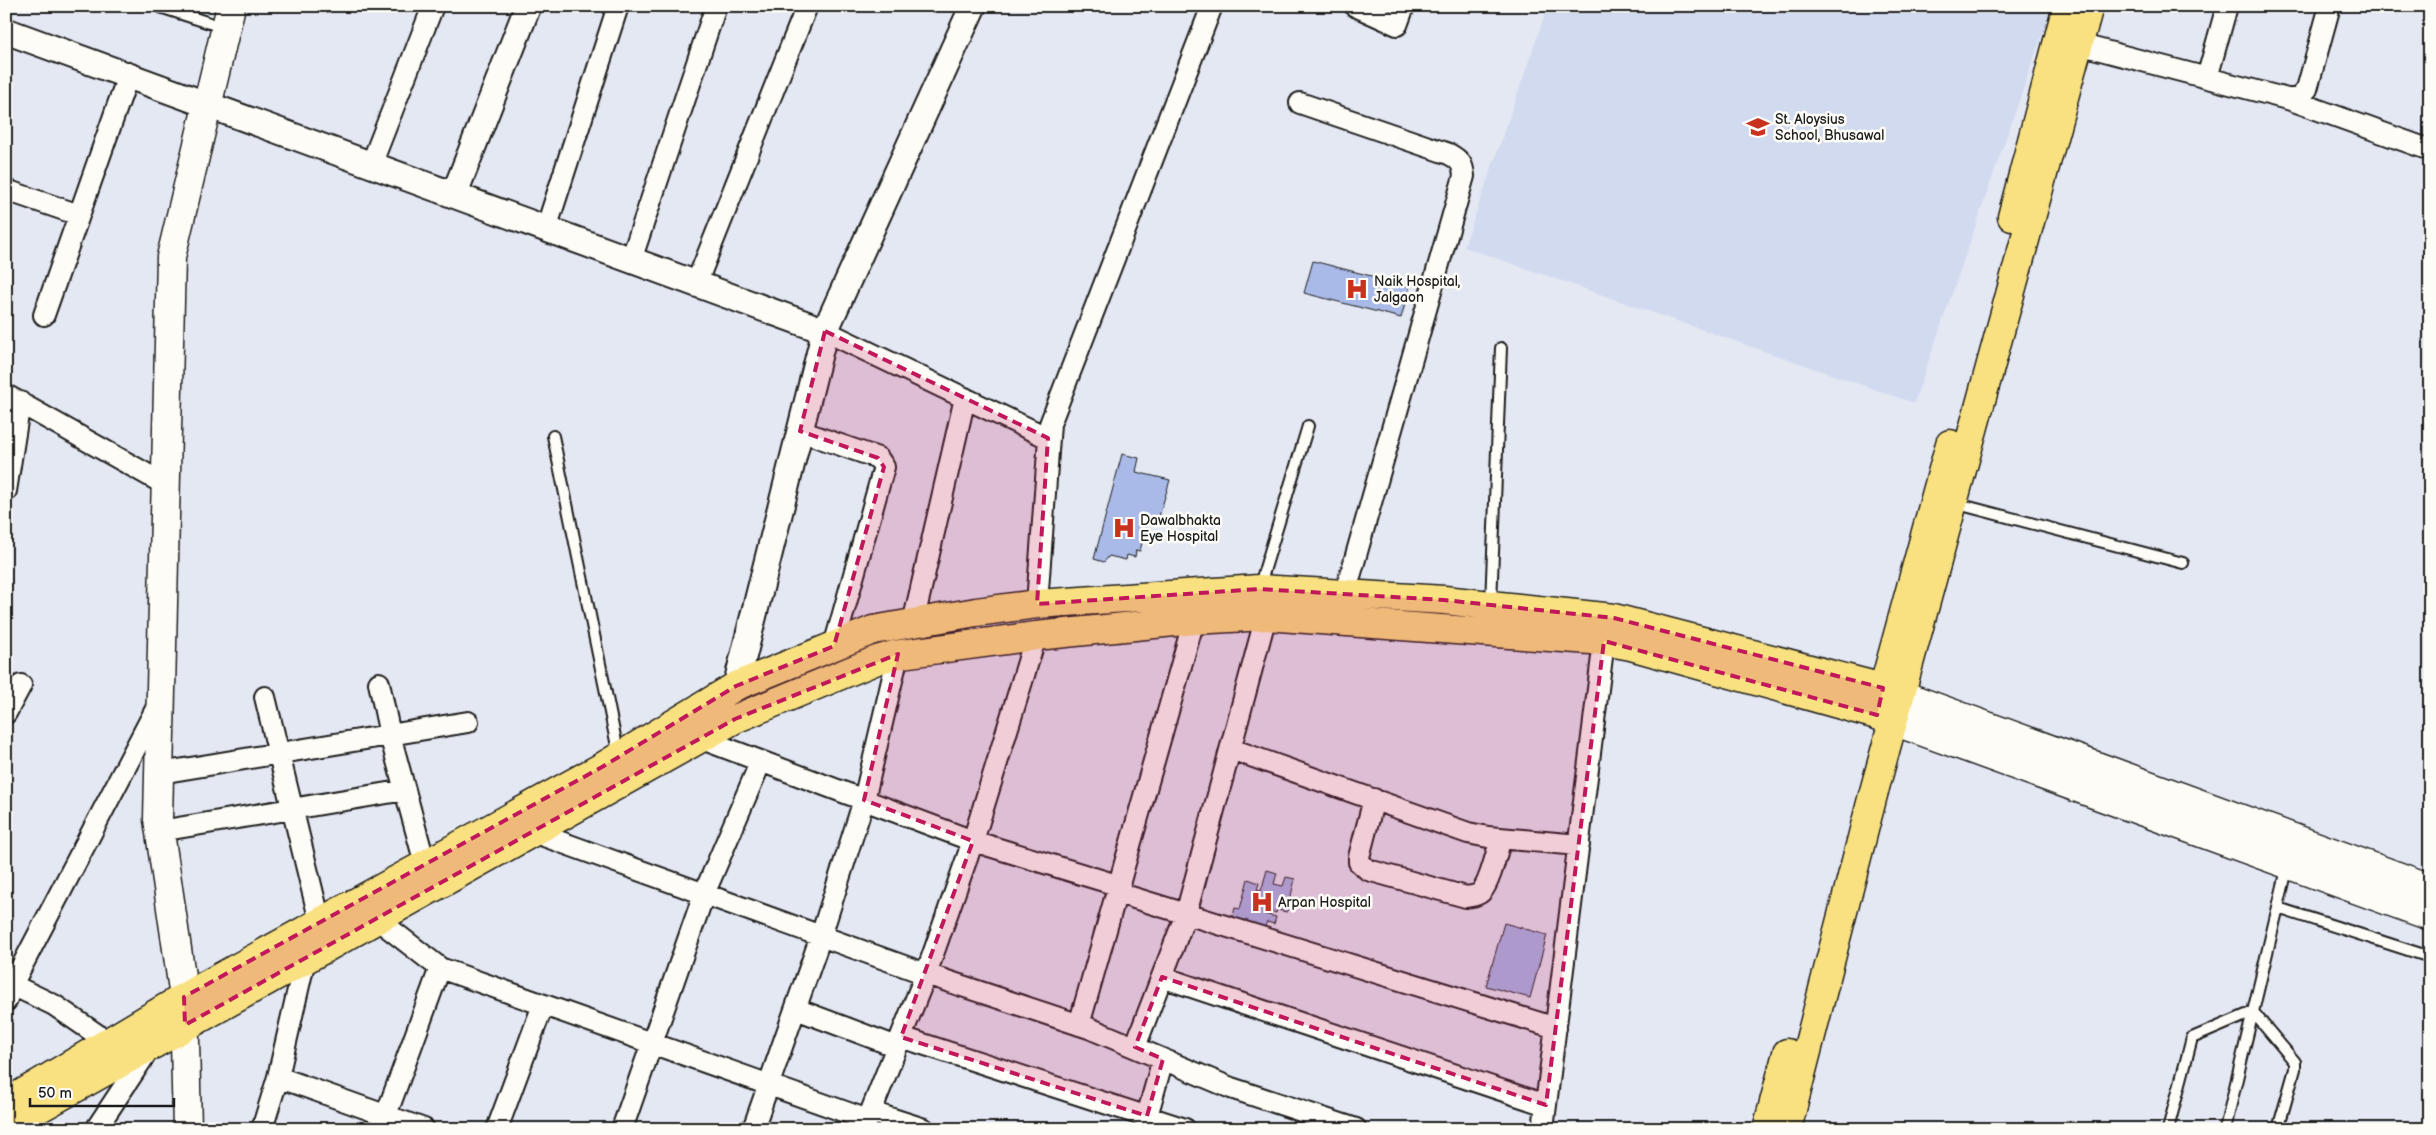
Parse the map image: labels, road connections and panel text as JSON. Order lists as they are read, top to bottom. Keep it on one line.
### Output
{"places":{"school or university":["St. Aloysius School, Bhusawal"],"hospital":["Naik Hospital, Jalgaon","Dawalbhakta Eye Hospital","Arpan Hospital"]},"scale_bar":"50 m"}
